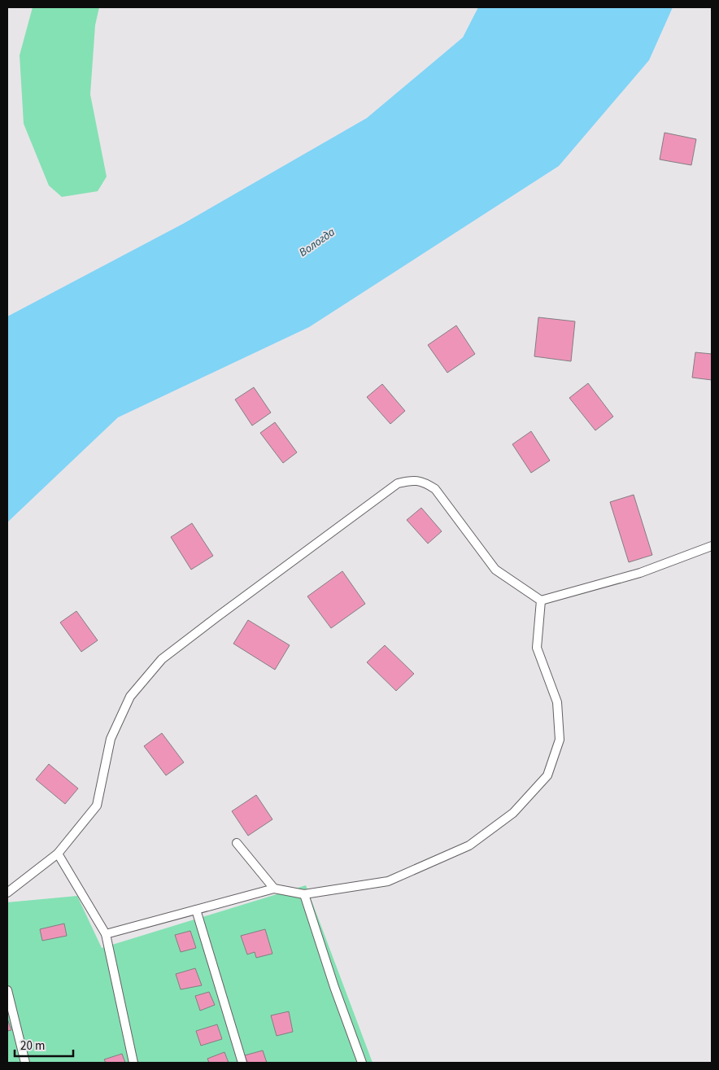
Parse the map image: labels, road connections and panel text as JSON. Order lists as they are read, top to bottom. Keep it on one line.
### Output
{"water":["Вологда"],"scale_bar":"20 m"}
